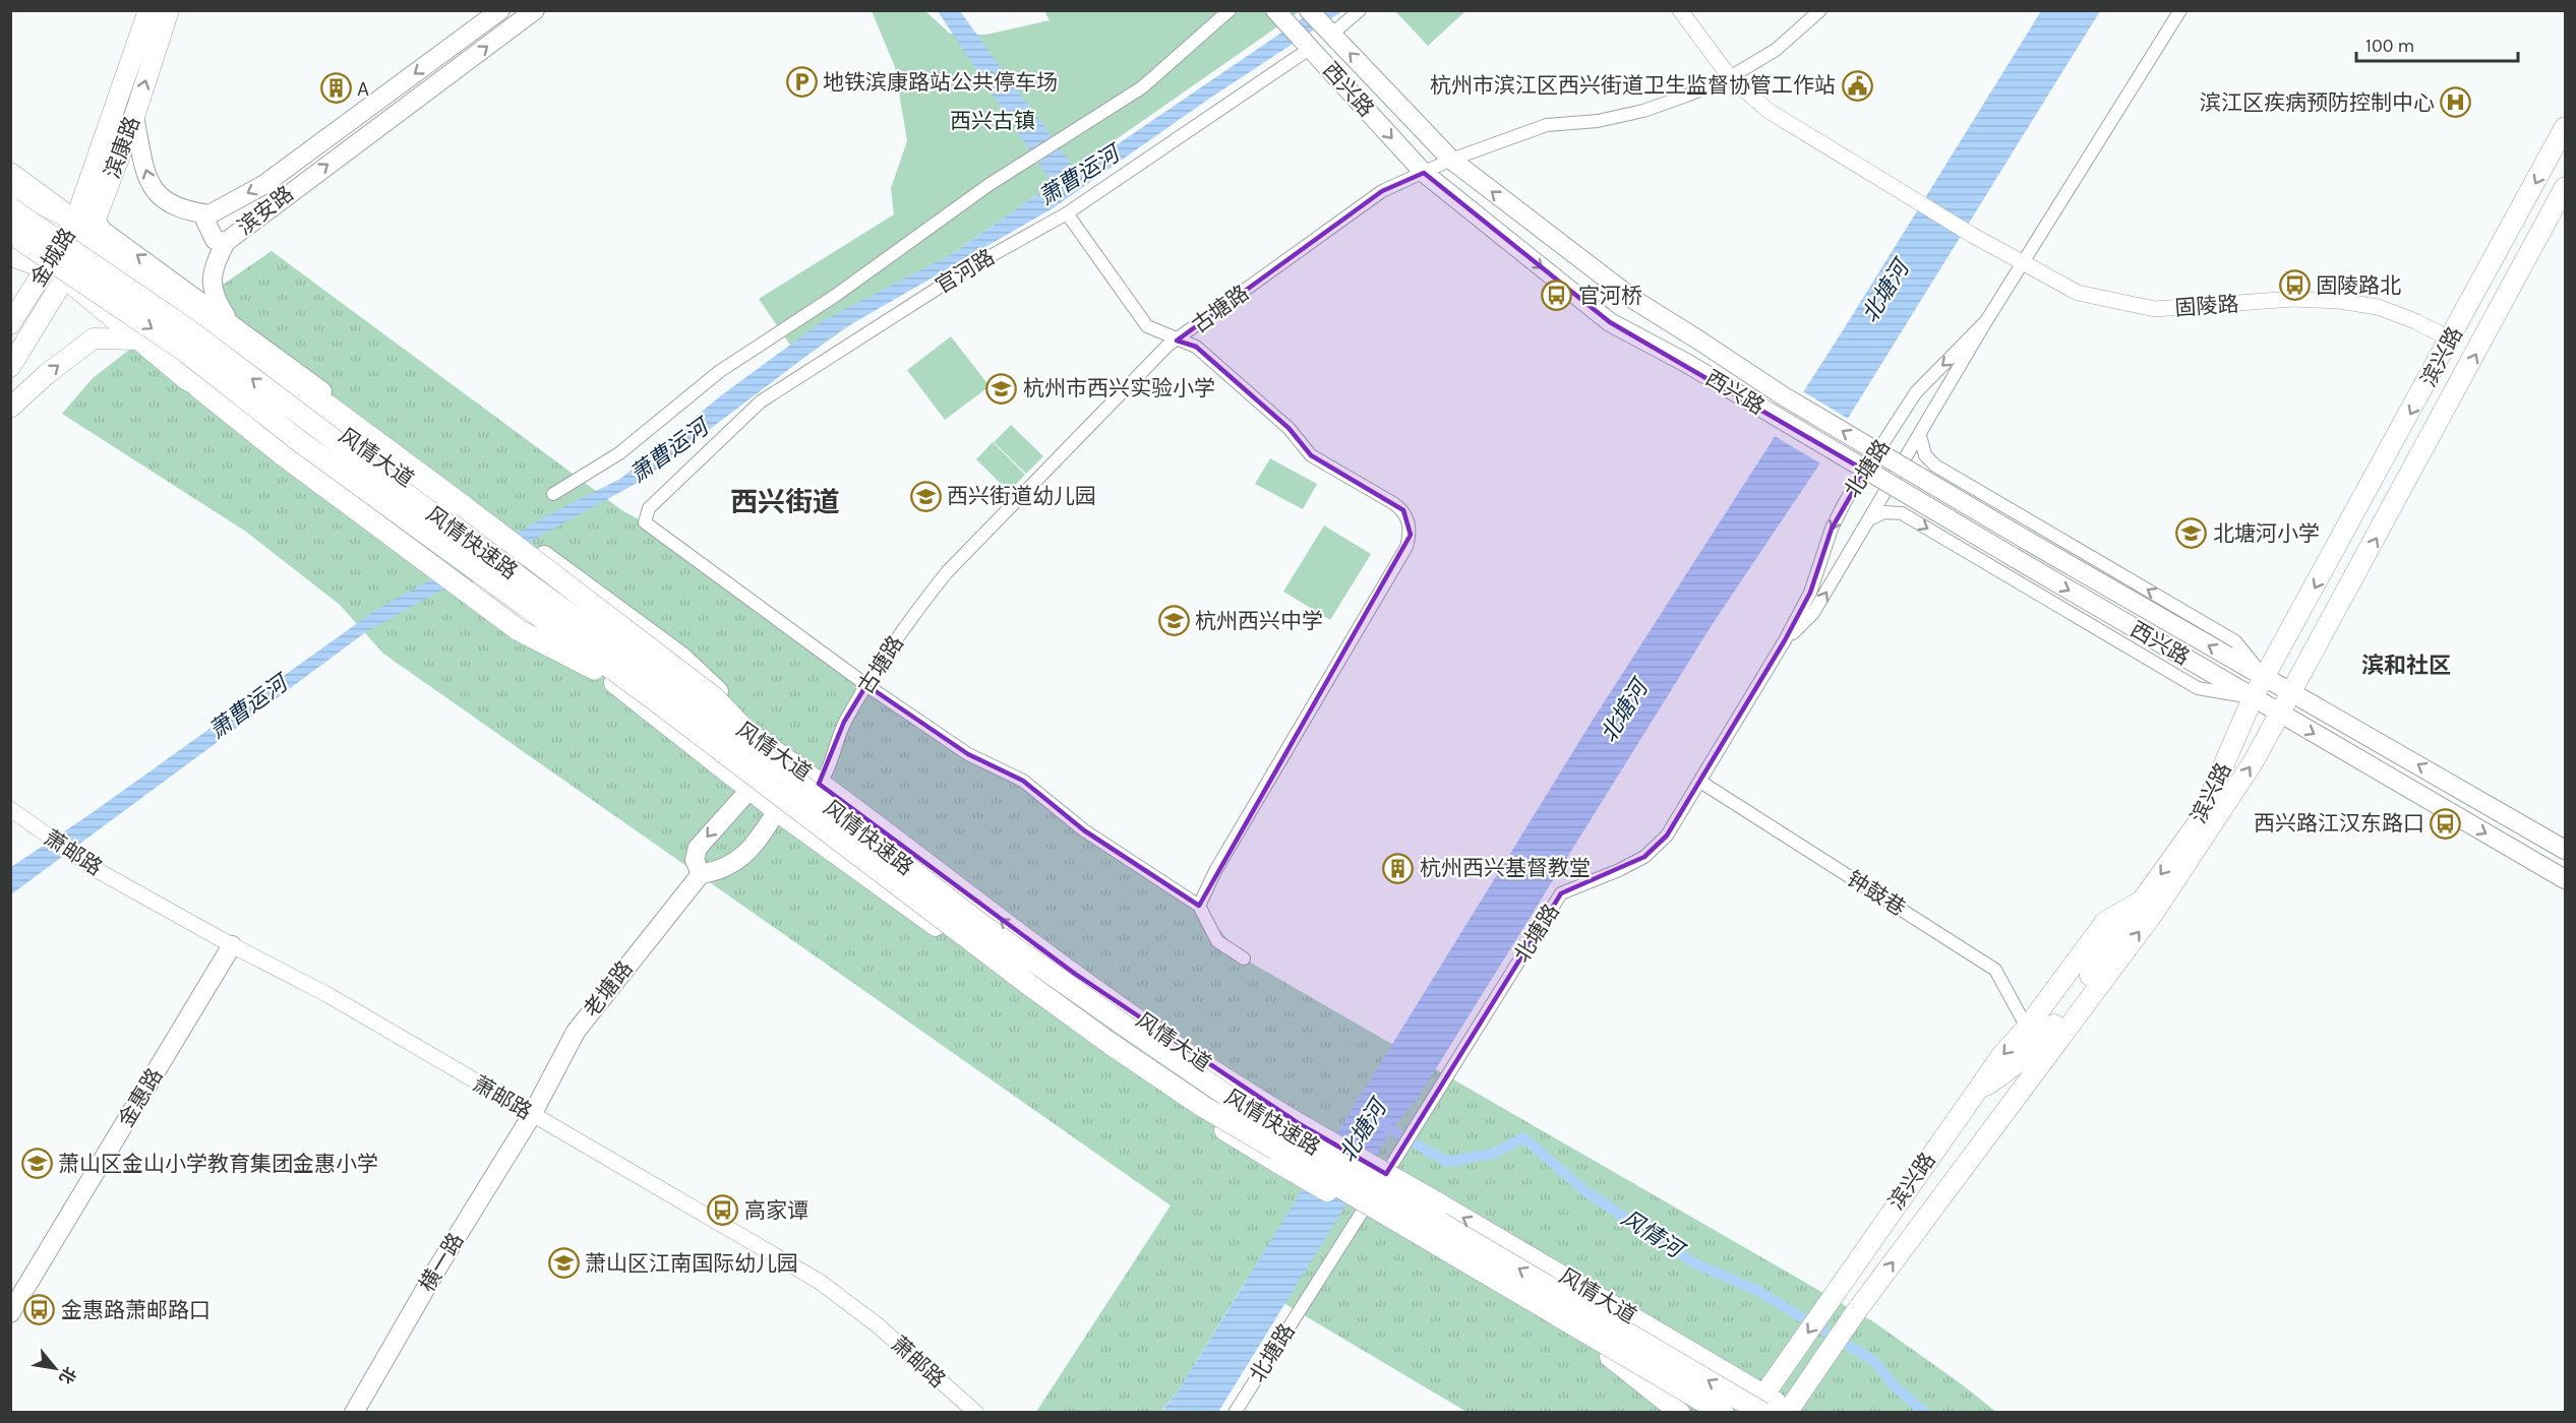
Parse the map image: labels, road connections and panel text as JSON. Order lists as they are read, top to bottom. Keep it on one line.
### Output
{"streets":{"highway":["风情快速路"],"main road":["西兴路","滨康路","滨安路","金城路","滨兴路","风情大道","老塘路","金惠路","横一路"],"street":["官河路","固陵路","古塘路","北塘路","萧邮路","钟鼓巷"]},"crossings":[["西兴路","官河路"],["西兴路","古塘路"],["西兴路","滨兴路"],["西兴路","北塘路"],["滨康路","金城路"],["滨康路","风情大道"],["金城路","风情大道"],["官河路","古塘路"],["固陵路","古塘路"],["固陵路","滨兴路"],["固陵路","北塘路"],["古塘路","风情大道"],["滨兴路","风情大道"],["滨兴路","风情快速路"],["滨兴路","钟鼓巷"],["风情大道","风情快速路"],["北塘路","钟鼓巷"],["萧邮路","老塘路"],["萧邮路","金惠路"],["萧邮路","横一路"],["老塘路","横一路"]],"districts":["西兴街道","滨和社区"],"water":["萧曹运河","北塘河","风情河"],"parks":["西兴古镇"],"places":{"parking":["地铁滨康路站公共停车场"],"public building":["杭州市滨江区西兴街道卫生监督协管工作站"],"building":["A","杭州西兴基督教堂"],"hospital":["滨江区疾病预防控制中心"],"bus stop":["固陵路北","官河桥","西兴路江汉东路口","高家谭","金惠路萧邮路口"],"school or university":["杭州市西兴实验小学","西兴街道幼儿园","北塘河小学","杭州西兴中学","萧山区金山小学教育集团金惠小学","萧山区江南国际幼儿园"]},"scale_bar":"100 m","north":"bottom right"}
